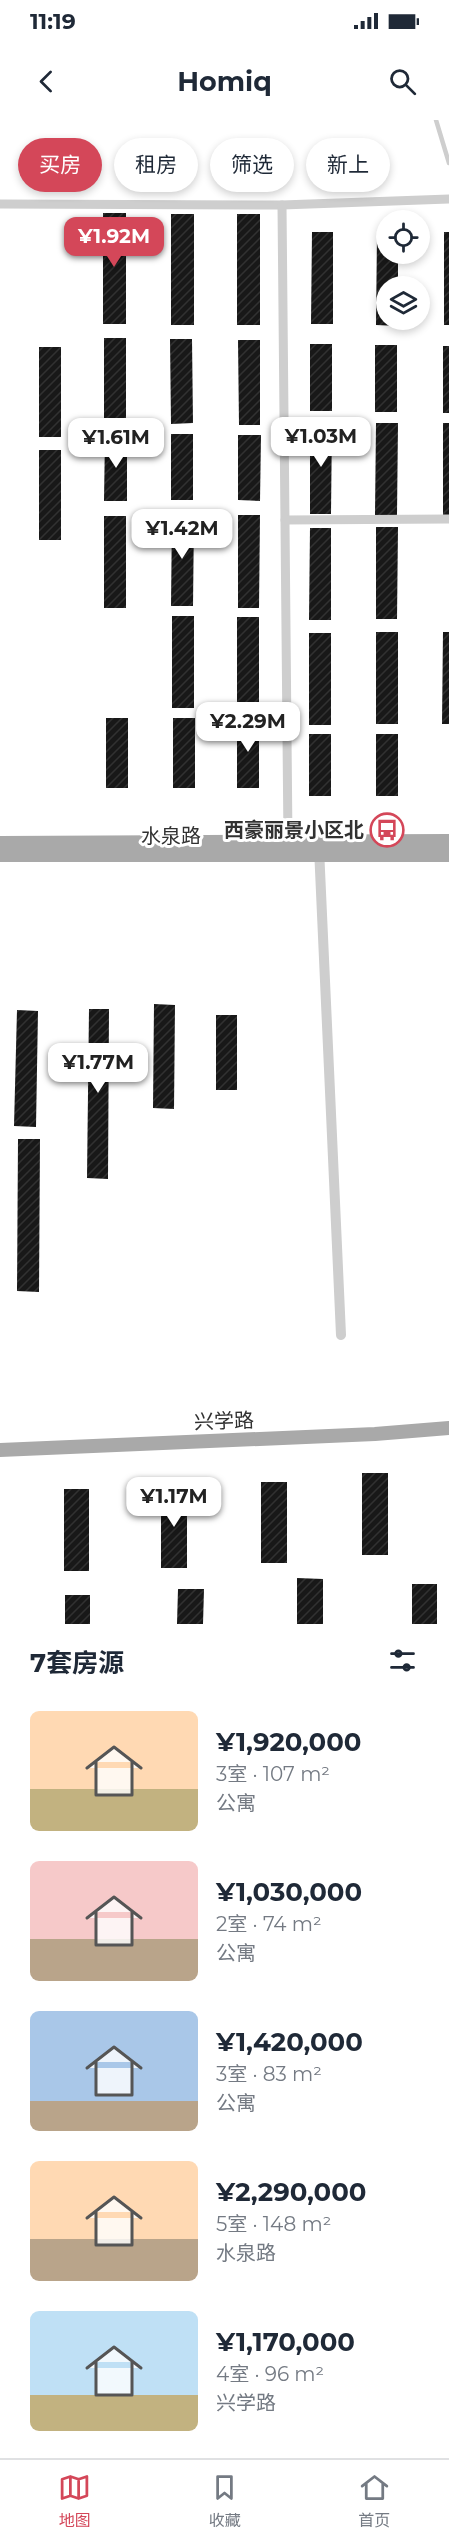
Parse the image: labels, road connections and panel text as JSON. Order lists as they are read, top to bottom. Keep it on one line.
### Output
{"streets":{"main road":["水泉路","兴学路"]},"places":{"bus stop":["西豪丽景小区北"]},"page":{"status":"11:19","header":"Homiq","chip":["买房","租房","筛选","新上"],"price":["¥1.92M","¥1.03M","¥1.61M","¥1.42M","¥2.29M","¥1.77M","¥1.17M"],"heading":"7套房源","list":[{"name":"¥1,920,000","note":"3室 · 107 m² · 公寓"},{"name":"¥1,030,000","note":"2室 · 74 m² · 公寓"},{"name":"¥1,420,000","note":"3室 · 83 m² · 公寓"},{"name":"¥2,290,000","note":"5室 · 148 m² · 水泉路"},{"name":"¥1,170,000","note":"4室 · 96 m² · 兴学路"}],"tabs":["地图","收藏","首页"]}}
